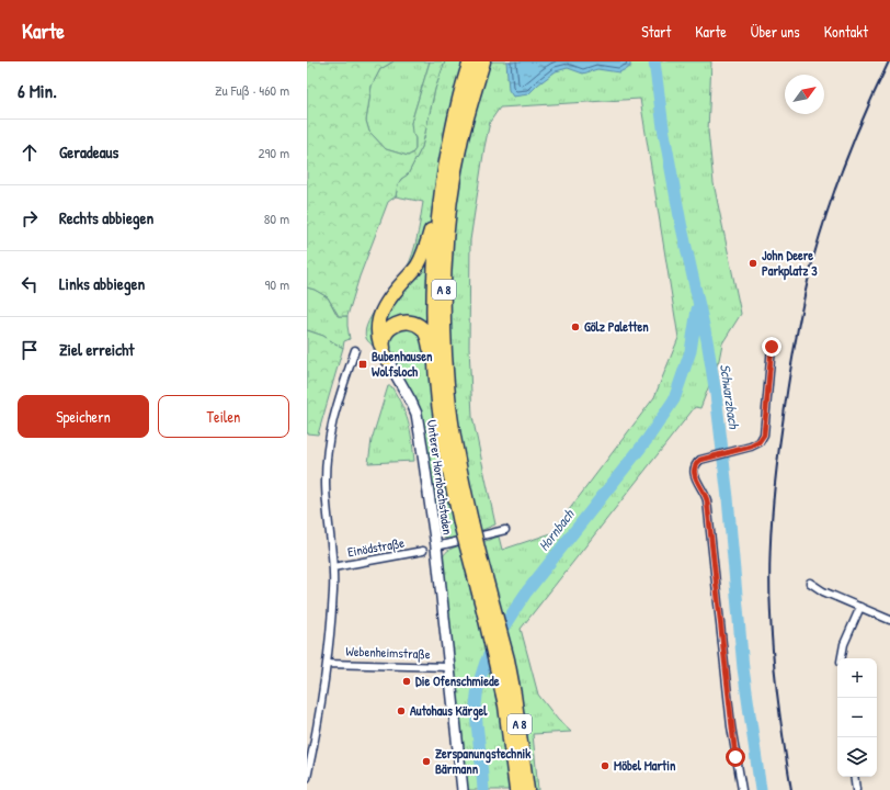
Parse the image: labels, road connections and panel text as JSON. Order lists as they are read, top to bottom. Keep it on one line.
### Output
{"streets":{"highway":["A 8"],"street":["Unterer Hornbachstaden","Einödstraße","Webenheimstraße"]},"crossings":[["Unterer Hornbachstaden","Webenheimstraße"]],"water":["Schwarzbach","Hornbach"],"places":{"other":["John Deere Parkplatz 3","Gölz Paletten","Die Ofenschmiede","Autohaus Kärgel","Zerspanungstechnik Bärmann","Möbel Martin"],"transit":["Bubenhausen Wolfsloch"]},"north":"top right","page":{"header":"Karte","nav":["Start","Karte","Über uns","Kontakt"],"heading":["6 Min.","Zu Fuß · 460 m"],"list":[["Geradeaus","290 m"],["Rechts abbiegen","80 m"],["Links abbiegen","90 m"],"Ziel erreicht"],"buttons":["Speichern","Teilen"],"map_buttons":["+","−"]}}
